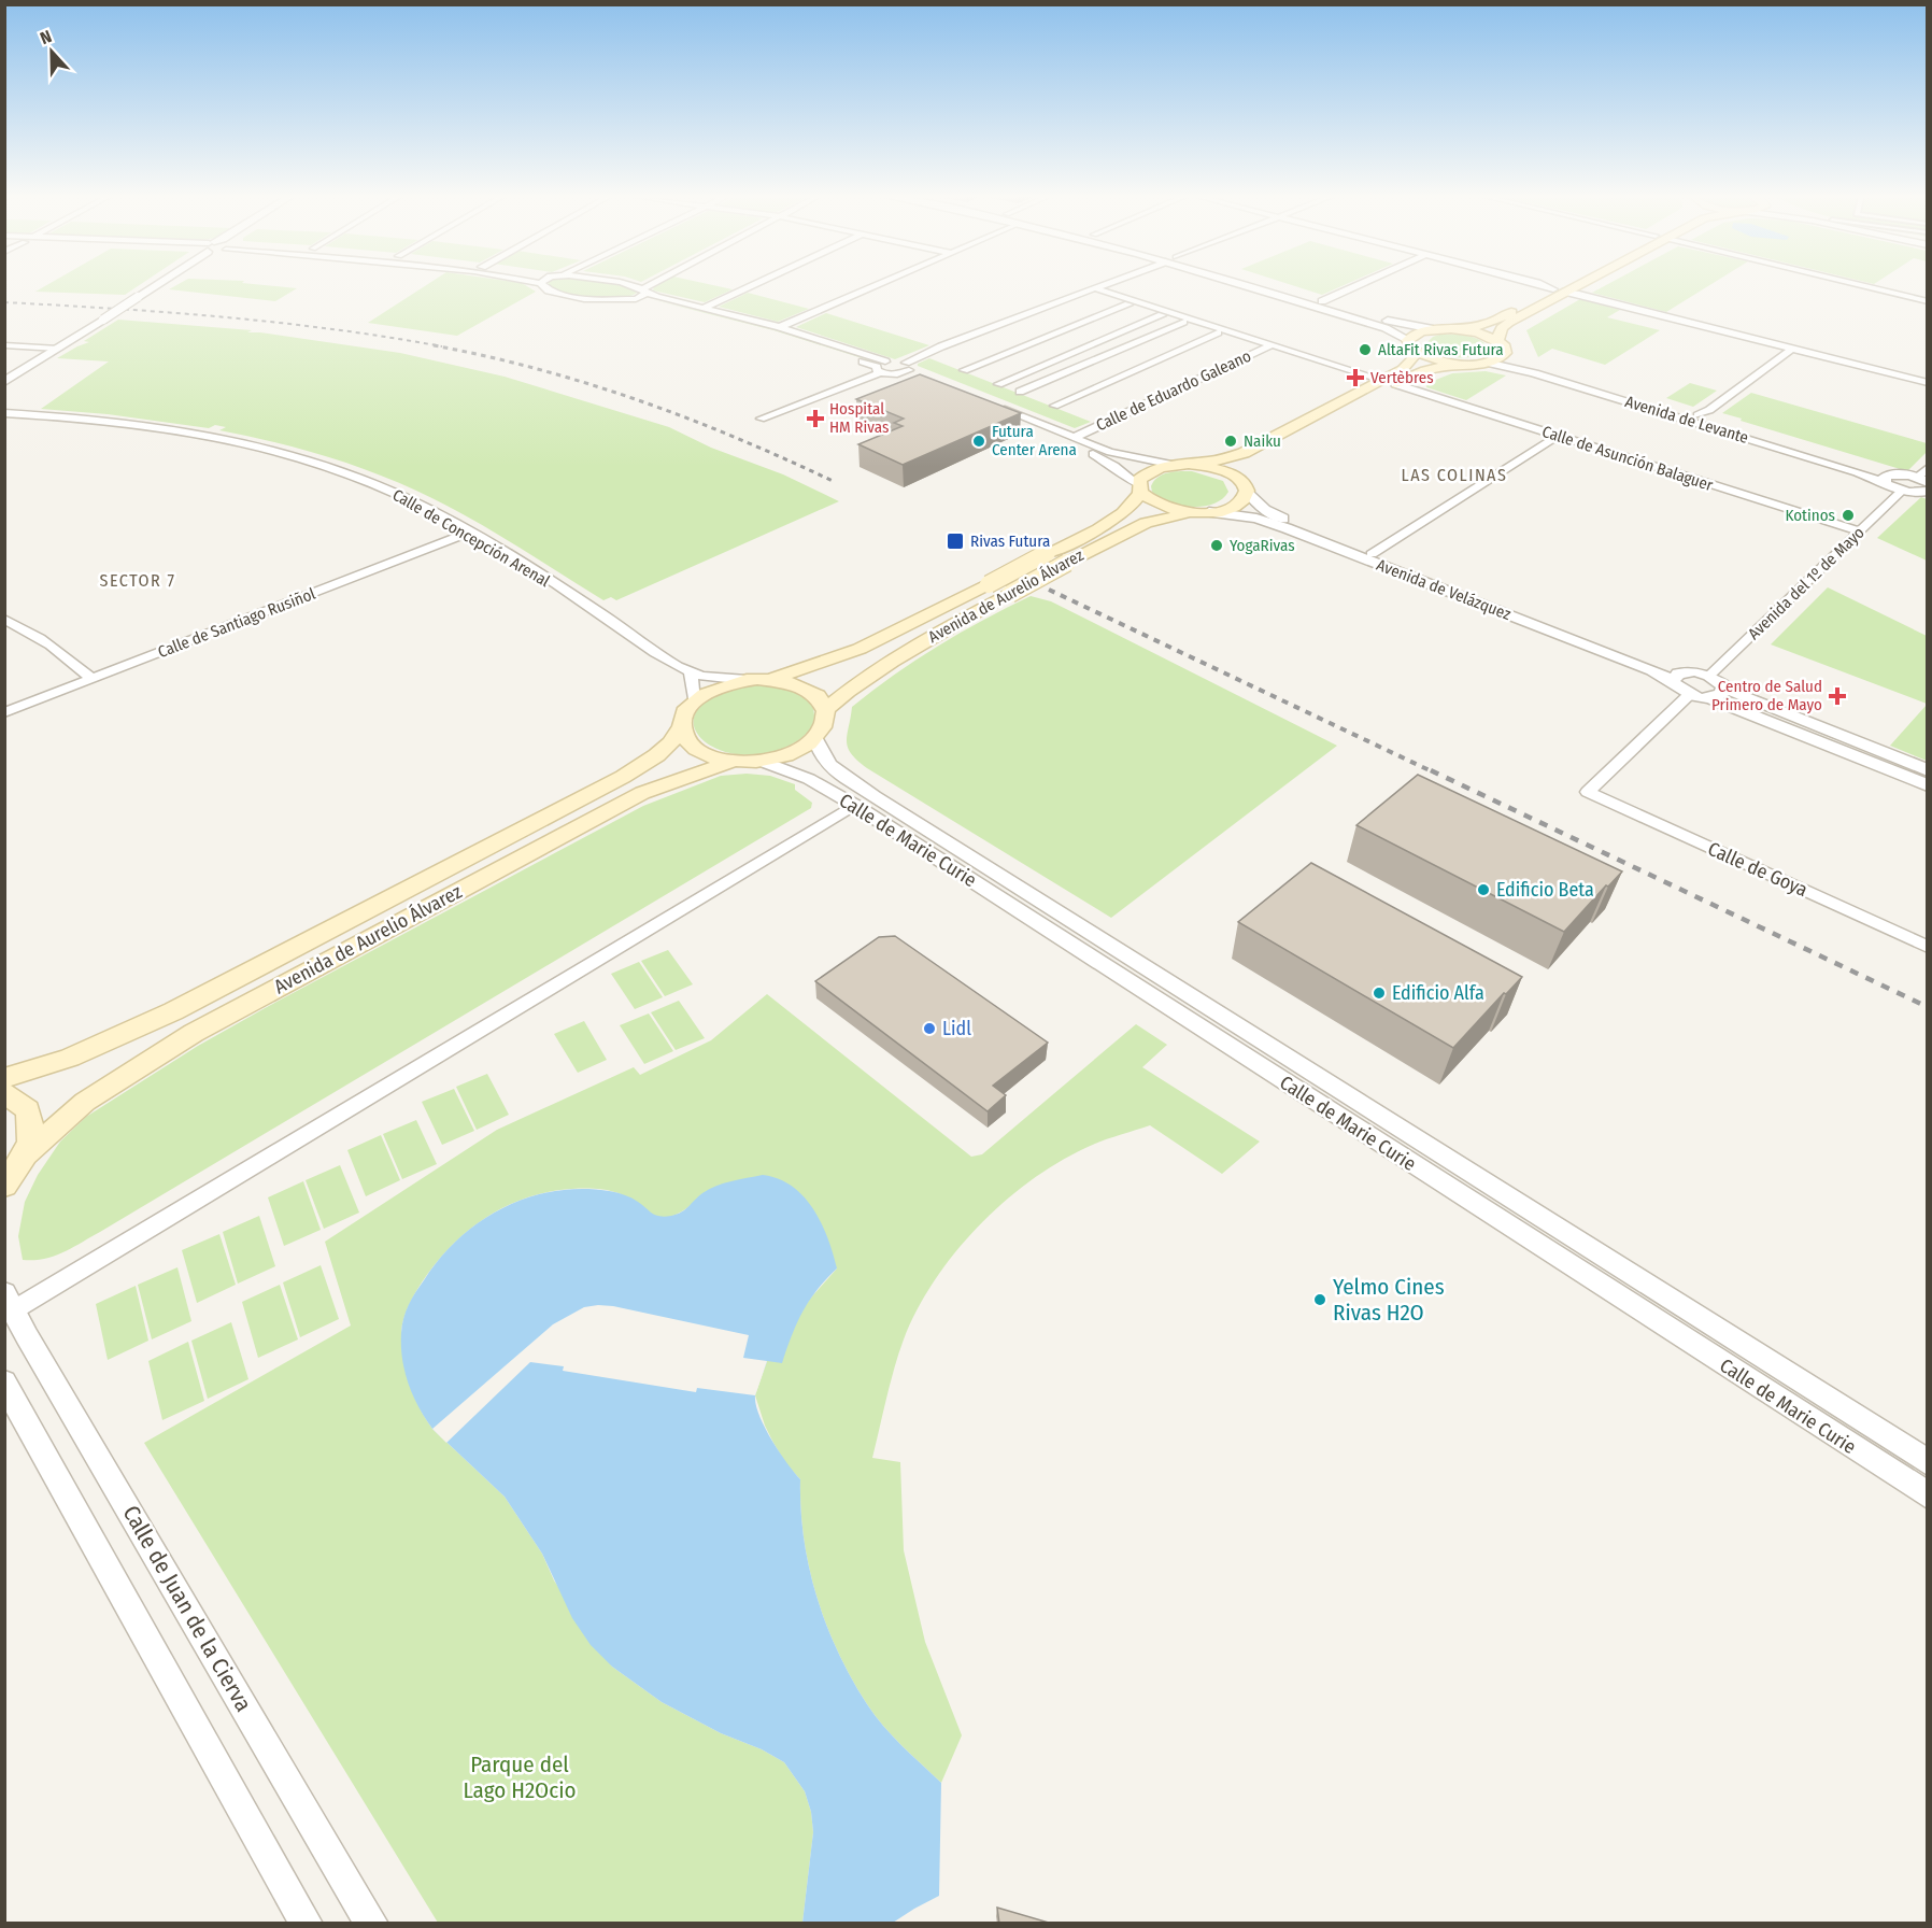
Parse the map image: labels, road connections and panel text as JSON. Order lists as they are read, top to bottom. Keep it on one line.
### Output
{"streets":{"main road":["Avenida de Aurelio Álvarez"],"street":["Calle de Eduardo Galeano","Avenida de Levante","Calle de Asunción Balaguer","Calle de Concepción Arenal","Avenida del 1º de Mayo","Avenida de Velázquez","Calle de Santiago Rusiñol","Calle de Marie Curie","Calle de Goya","Calle de Juan de la Cierva"]},"crossings":[["Calle de Eduardo Galeano","Calle de Asunción Balaguer"],["Calle de Asunción Balaguer","Avenida del 1º de Mayo"],["Calle de Concepción Arenal","Avenida de Aurelio Álvarez"],["Calle de Concepción Arenal","Calle de Santiago Rusiñol"],["Calle de Concepción Arenal","Calle de Marie Curie"],["Avenida de Velázquez","Avenida de Aurelio Álvarez"],["Avenida de Aurelio Álvarez","Calle de Marie Curie"]],"districts":["LAS COLINAS","SECTOR 7"],"parks":["Parque del Lago H2Ocio"],"places":{"other":["AltaFit Rivas Futura","Futura Center Arena","Naiku","Kotinos","YogaRivas","Edificio Beta","Edificio Alfa","Lidl","Yelmo Cines Rivas H2O"],"health":["Vertèbres","Hospital HM Rivas","Centro de Salud Primero de Mayo"],"transit":["Rivas Futura"]},"north":"top"}
